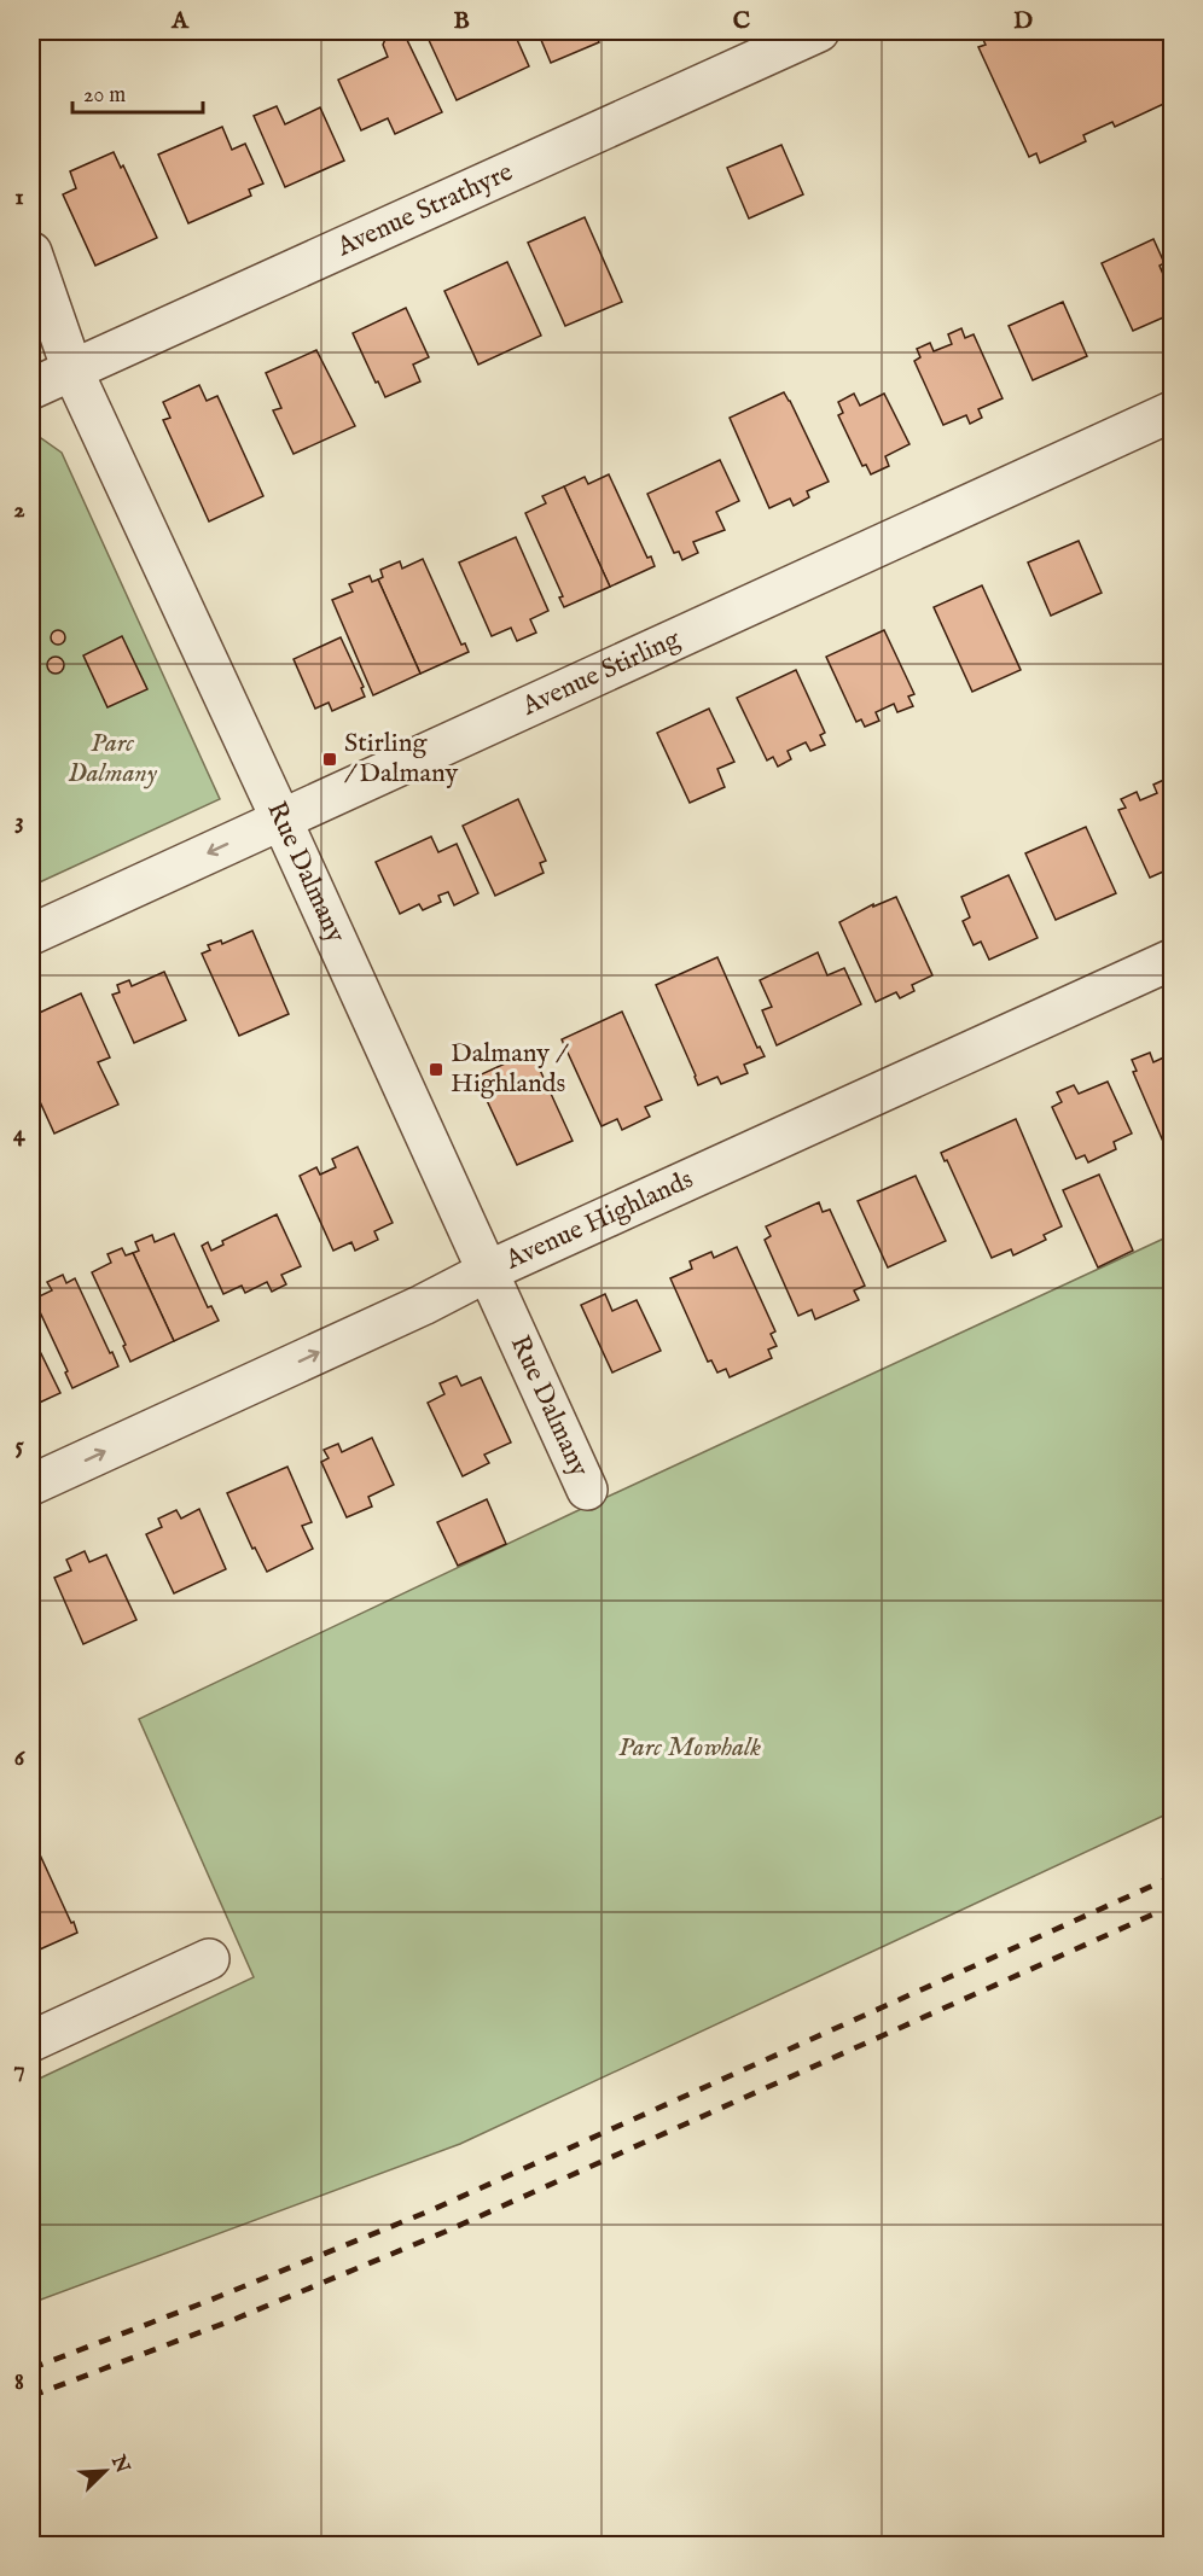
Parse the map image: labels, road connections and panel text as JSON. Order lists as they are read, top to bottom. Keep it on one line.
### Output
{"streets":{"street":["Avenue Strathyre","Avenue Stirling","Rue Dalmany","Avenue Highlands"]},"crossings":[["Avenue Strathyre","Rue Dalmany"],["Avenue Stirling","Rue Dalmany"],["Rue Dalmany","Avenue Highlands"]],"one_way":["Avenue Highlands"],"parks":["Parc Dalmany","Parc Mowhalk"],"places":{"transit":["Stirling / Dalmany","Dalmany / Highlands"]},"scale_bar":"20 m","north":"top right","grid":{"columns":["A","B","C","D"],"rows":["1","2","3","4","5","6","7","8"]}}
